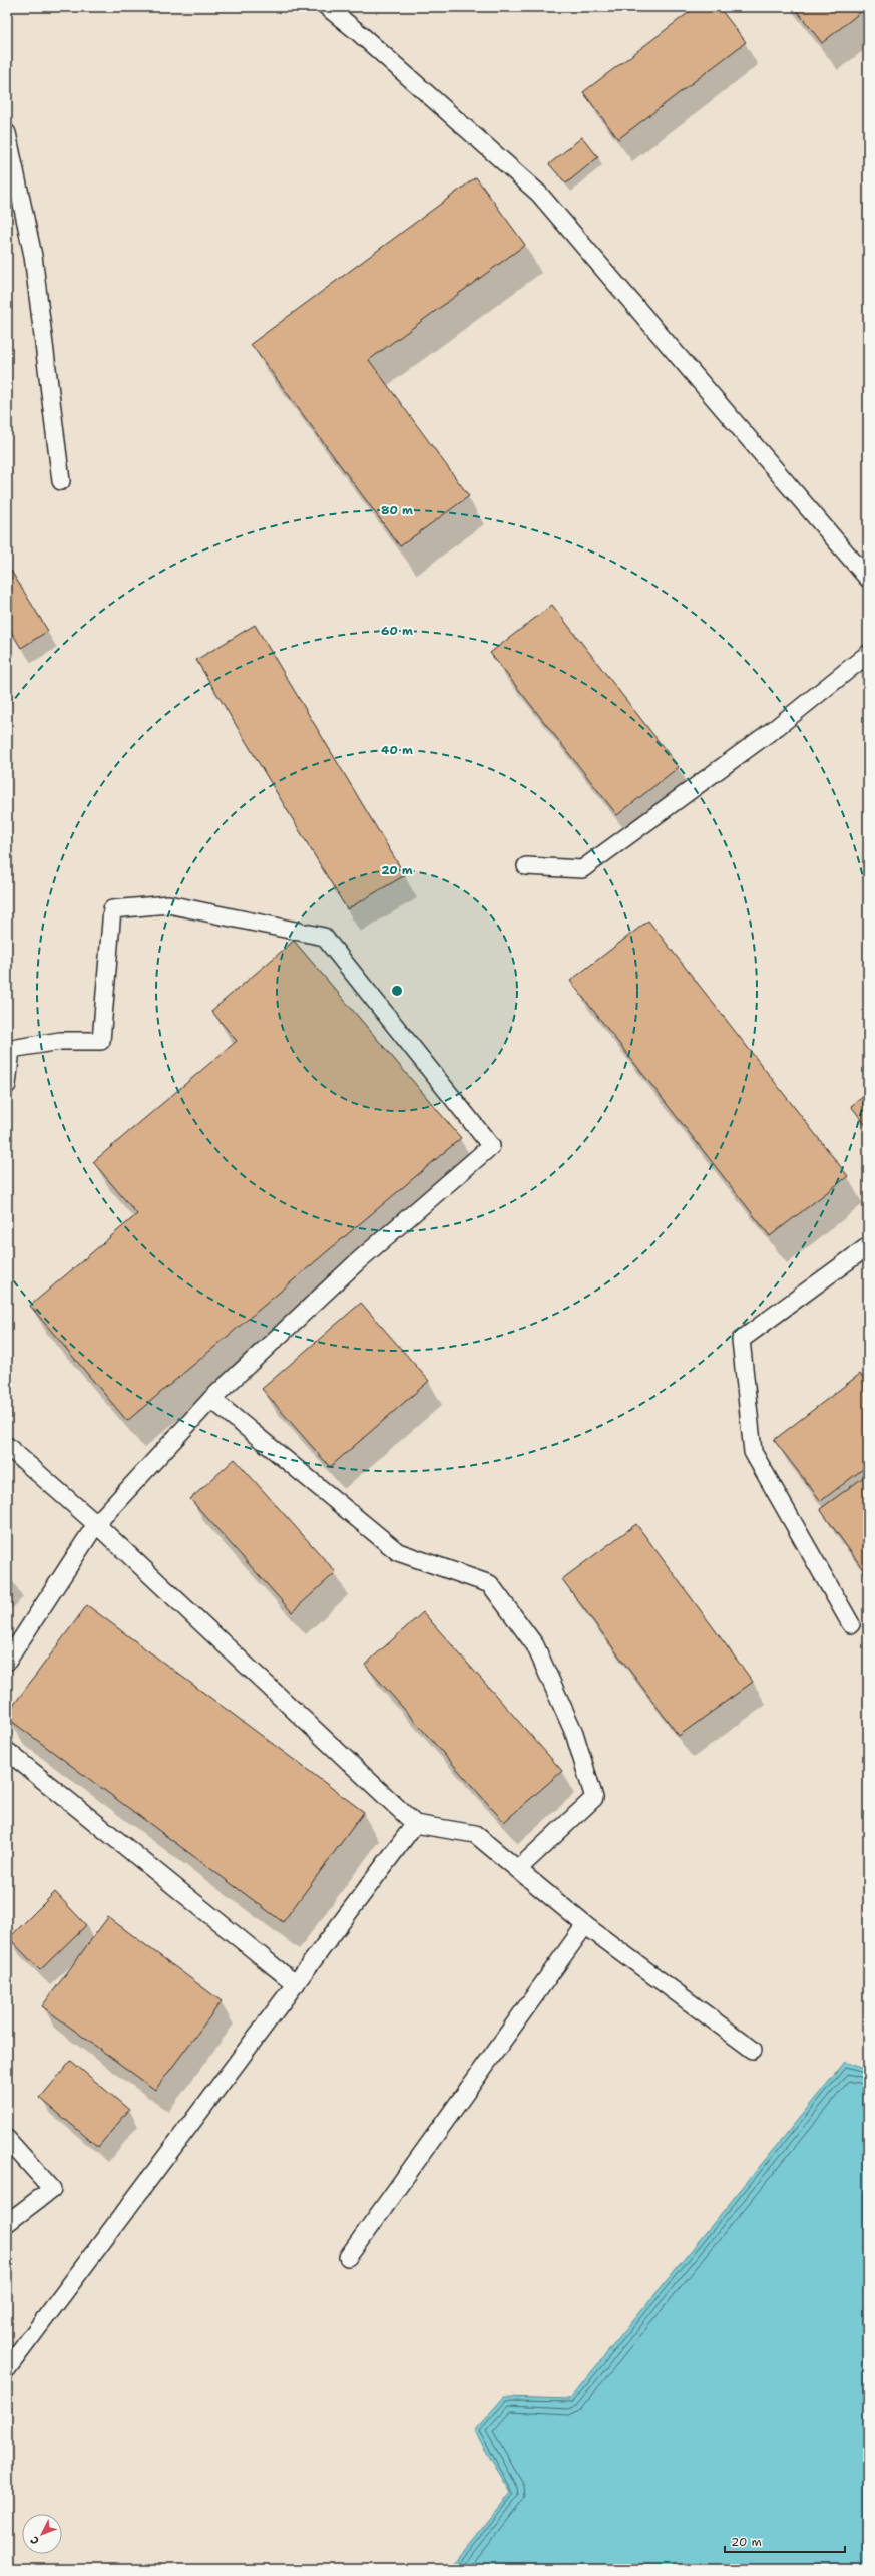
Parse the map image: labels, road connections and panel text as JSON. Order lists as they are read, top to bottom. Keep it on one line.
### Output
{"scale_bar":"20 m","north":"bottom left","rings":["80 m","60 m","40 m","20 m"]}
